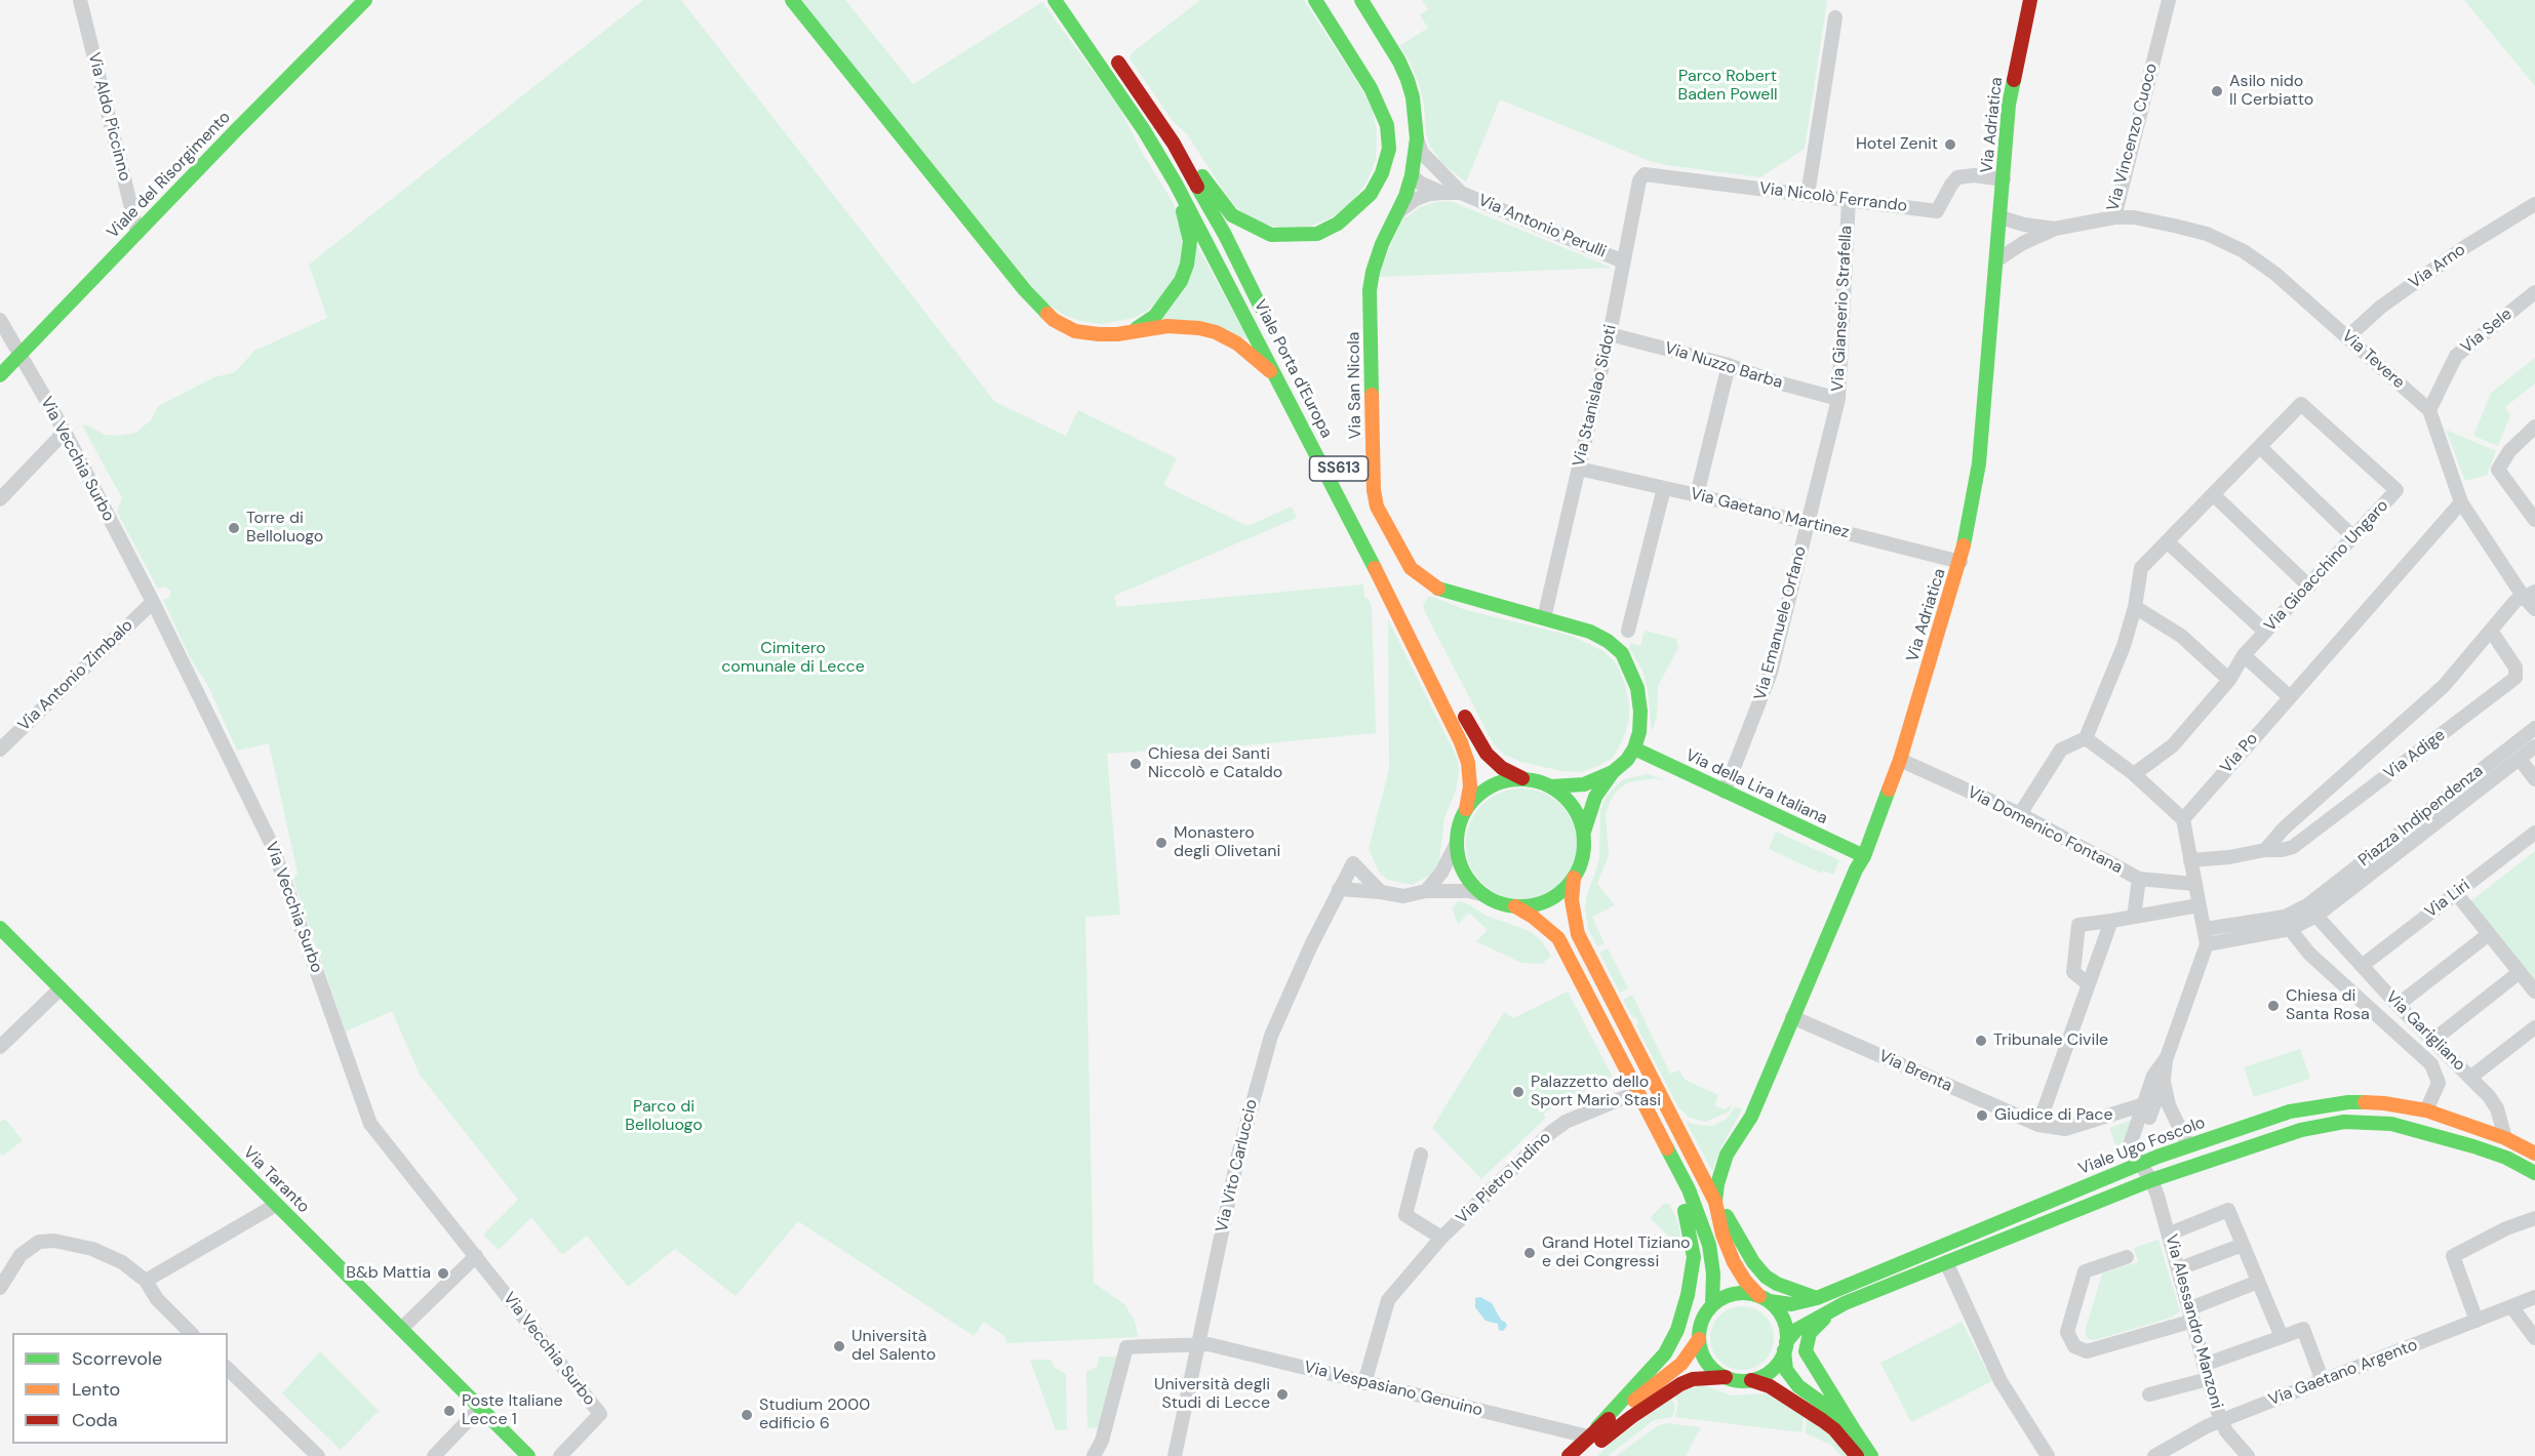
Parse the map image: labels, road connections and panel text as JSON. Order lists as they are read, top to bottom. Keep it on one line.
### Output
{"streets":{"main road":["Via Adriatica","Viale del Risorgimento","Viale Porta d'Europa","Via San Nicola","SS613","Via della Lira Italiana","Viale Ugo Foscolo","Via Taranto"],"street":["Via Aldo Piccinno","Via Vincenzo Cuoco","Via Nicolò Ferrando","Via Antonio Perulli","Via Arno","Via Gianserio Strafella","Via Sele","Via Tevere","Via Nuzzo Barba","Via Stanislao Sidoti","Via Vecchia Surbo","Via Gaetano Martinez","Via Gioacchino Ungaro","Via Emanuele Orfano","Via Antonio Zimbalo","Via Po","Via Adige","Piazza Indipendenza","Via Domenico Fontana","Via Liri","Via Garigliano","Via Brenta","Via Vito Carluccio","Via Pietro Indino","Via Alessandro Manzoni","Via Gaetano Argento","Via Vespasiano Genuino"]},"crossings":[["Via Aldo Piccinno","Viale del Risorgimento"],["Via Adriatica","Via Vincenzo Cuoco"],["Via Adriatica","Via Nicolò Ferrando"],["Via Adriatica","Viale Porta d'Europa"],["Via Adriatica","Via Gaetano Martinez"],["Via Adriatica","Via della Lira Italiana"],["Via Adriatica","Via Domenico Fontana"],["Via Adriatica","Via Brenta"],["Via Vincenzo Cuoco","Via Tevere"],["Viale del Risorgimento","Via Vecchia Surbo"],["Via Nicolò Ferrando","Via Gianserio Strafella"],["Via Nicolò Ferrando","Via Stanislao Sidoti"],["Via Antonio Perulli","Via San Nicola"],["Via Antonio Perulli","Via Stanislao Sidoti"],["Via Arno","Via Tevere"],["Via Gianserio Strafella","Via Nuzzo Barba"],["Via Gianserio Strafella","Via Gaetano Martinez"],["Via Gianserio Strafella","Via Emanuele Orfano"],["Via Sele","Via Tevere"],["Via Tevere","Via Po"],["Via Tevere","Via Adige"],["Via Nuzzo Barba","Via Stanislao Sidoti"],["Viale Porta d'Europa","Viale Ugo Foscolo"],["Viale Porta d'Europa","Via Pietro Indino"],["Via San Nicola","Via Stanislao Sidoti"],["Via San Nicola","Via della Lira Italiana"],["Via Stanislao Sidoti","Via Gaetano Martinez"],["Via Vecchia Surbo","Via Antonio Zimbalo"],["Via Gaetano Martinez","Via Emanuele Orfano"],["Via Emanuele Orfano","Via della Lira Italiana"],["Piazza Indipendenza","Via Garigliano"],["Via Liri","Via Garigliano"],["Via Garigliano","Viale Ugo Foscolo"],["Via Vito Carluccio","Via Vespasiano Genuino"],["Via Pietro Indino","Via Vespasiano Genuino"],["Via Alessandro Manzoni","Via Gaetano Argento"]],"parks":["Parco Robert Baden Powell","Cimitero comunale di Lecce","Parco di Belloluogo"],"places":["Asilo nido Il Cerbiatto","Hotel Zenit","Torre di Belloluogo","Chiesa dei Santi Niccolò e Cataldo","Monastero degli Olivetani","Chiesa di Santa Rosa","Tribunale Civile","Palazzetto dello Sport Mario Stasi","Giudice di Pace","Grand Hotel Tiziano e dei Congressi","B&b Mattia","Università del Salento","Università degli Studi di Lecce","Poste Italiane Lecce 1","Studium 2000 edificio 6"],"legend":["Scorrevole","Lento","Coda"]}
